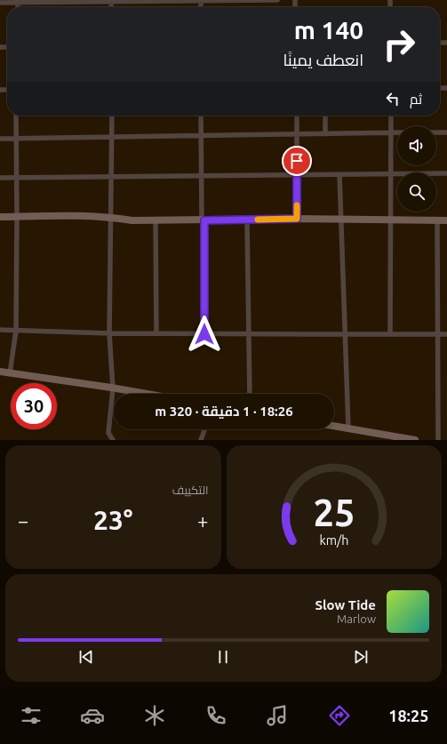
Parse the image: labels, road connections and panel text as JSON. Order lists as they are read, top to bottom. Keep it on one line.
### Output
{"page":{"turn":["140 m","انعطف يمينًا"],"then":"ثم","limit":"30","trip":"18:26 · 1 دقيقة · 320 m","tile":"التكييف","heat":["−","23°","+"],"song":["Slow Tide","Marlow"],"tabs":"18:25","gauge":["25","km/h"]}}
